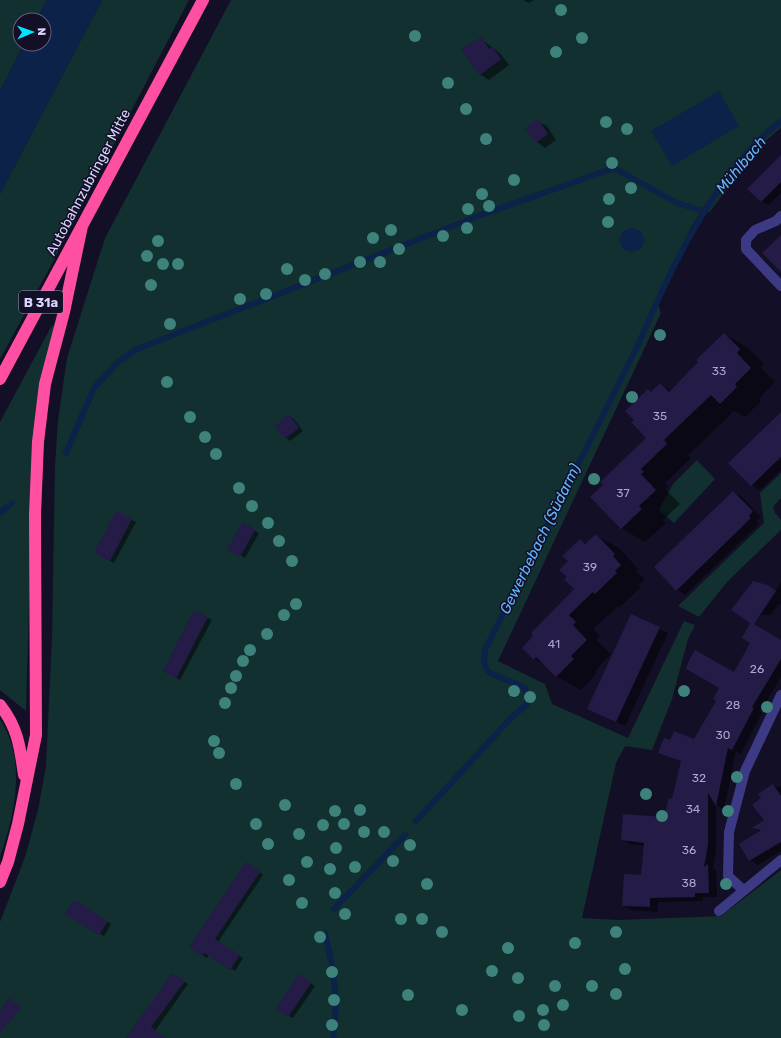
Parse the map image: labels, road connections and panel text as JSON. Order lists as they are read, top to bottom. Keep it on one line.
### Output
{"streets":{"highway":["Autobahnzubringer Mitte","B 31a"]},"water":["Mühlbach","Gewerbebach (Südarm)"],"house_numbers":["33","35","37","39","41","26","28","30","32","34","36","38"],"north":"right"}
